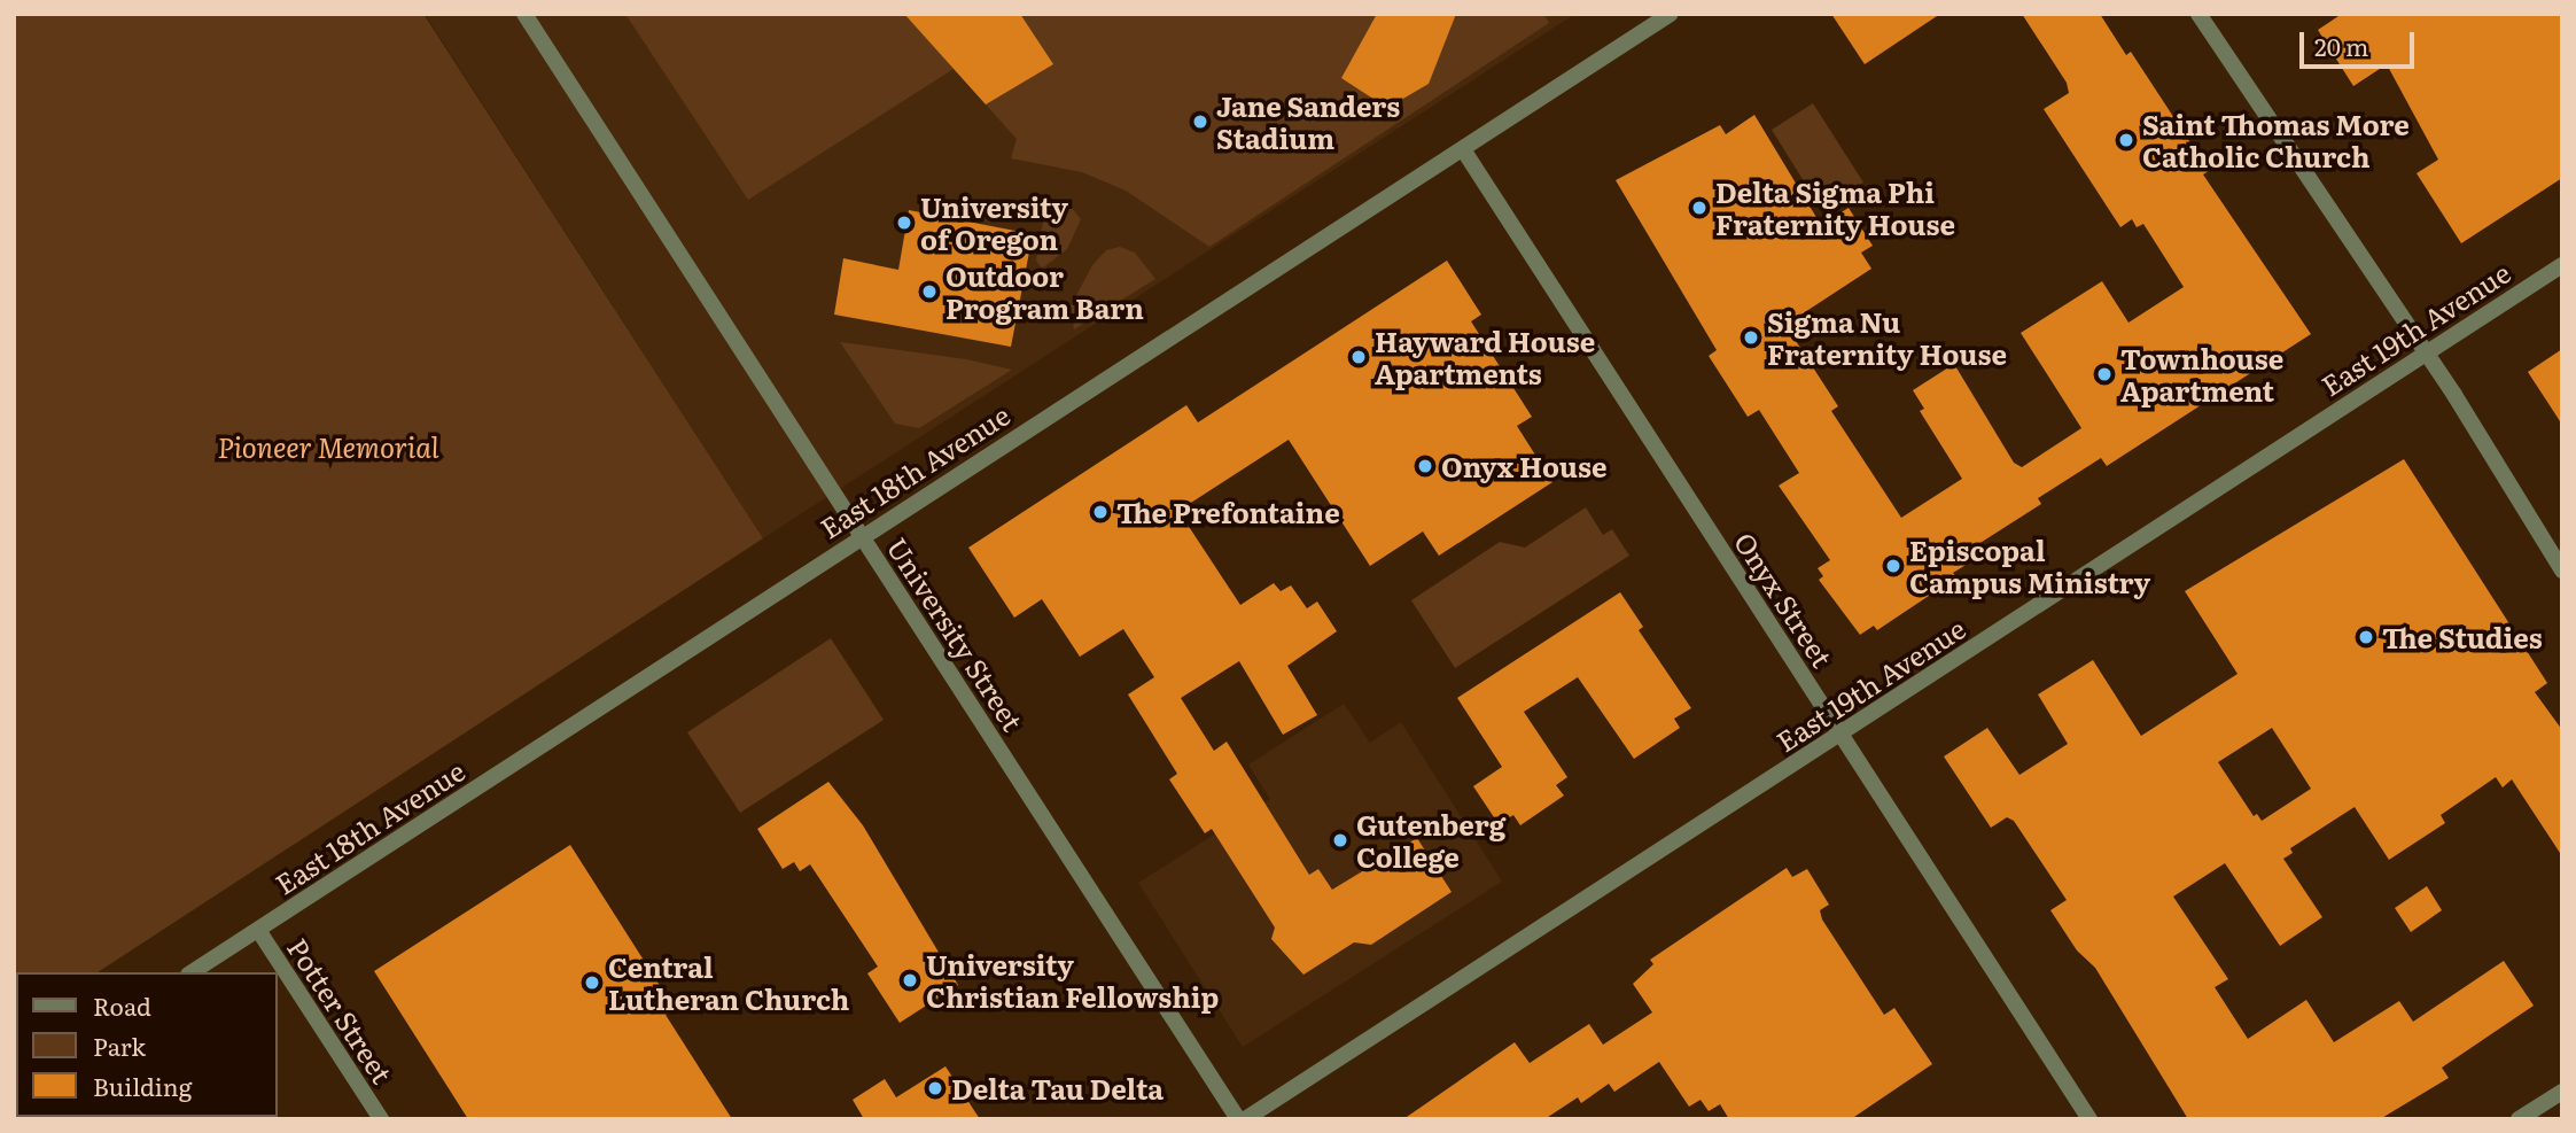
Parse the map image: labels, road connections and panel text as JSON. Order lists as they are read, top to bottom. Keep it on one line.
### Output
{"streets":{"street":["East 19th Avenue","East 18th Avenue","Onyx Street","University Street","Potter Street"]},"crossings":[["East 19th Avenue","Onyx Street"],["East 18th Avenue","Onyx Street"],["East 18th Avenue","University Street"],["East 18th Avenue","Potter Street"]],"parks":["Pioneer Memorial"],"places":["Jane Sanders Stadium","Saint Thomas More Catholic Church","Delta Sigma Phi Fraternity House","University of Oregon","Outdoor Program Barn","Sigma Nu Fraternity House","Hayward House Apartments","Townhouse Apartment","Onyx House","The Prefontaine","Episcopal Campus Ministry","The Studies","Gutenberg College","University Christian Fellowship","Central Lutheran Church","Delta Tau Delta"],"legend":["Road","Park","Building"],"scale_bar":"20 m"}
